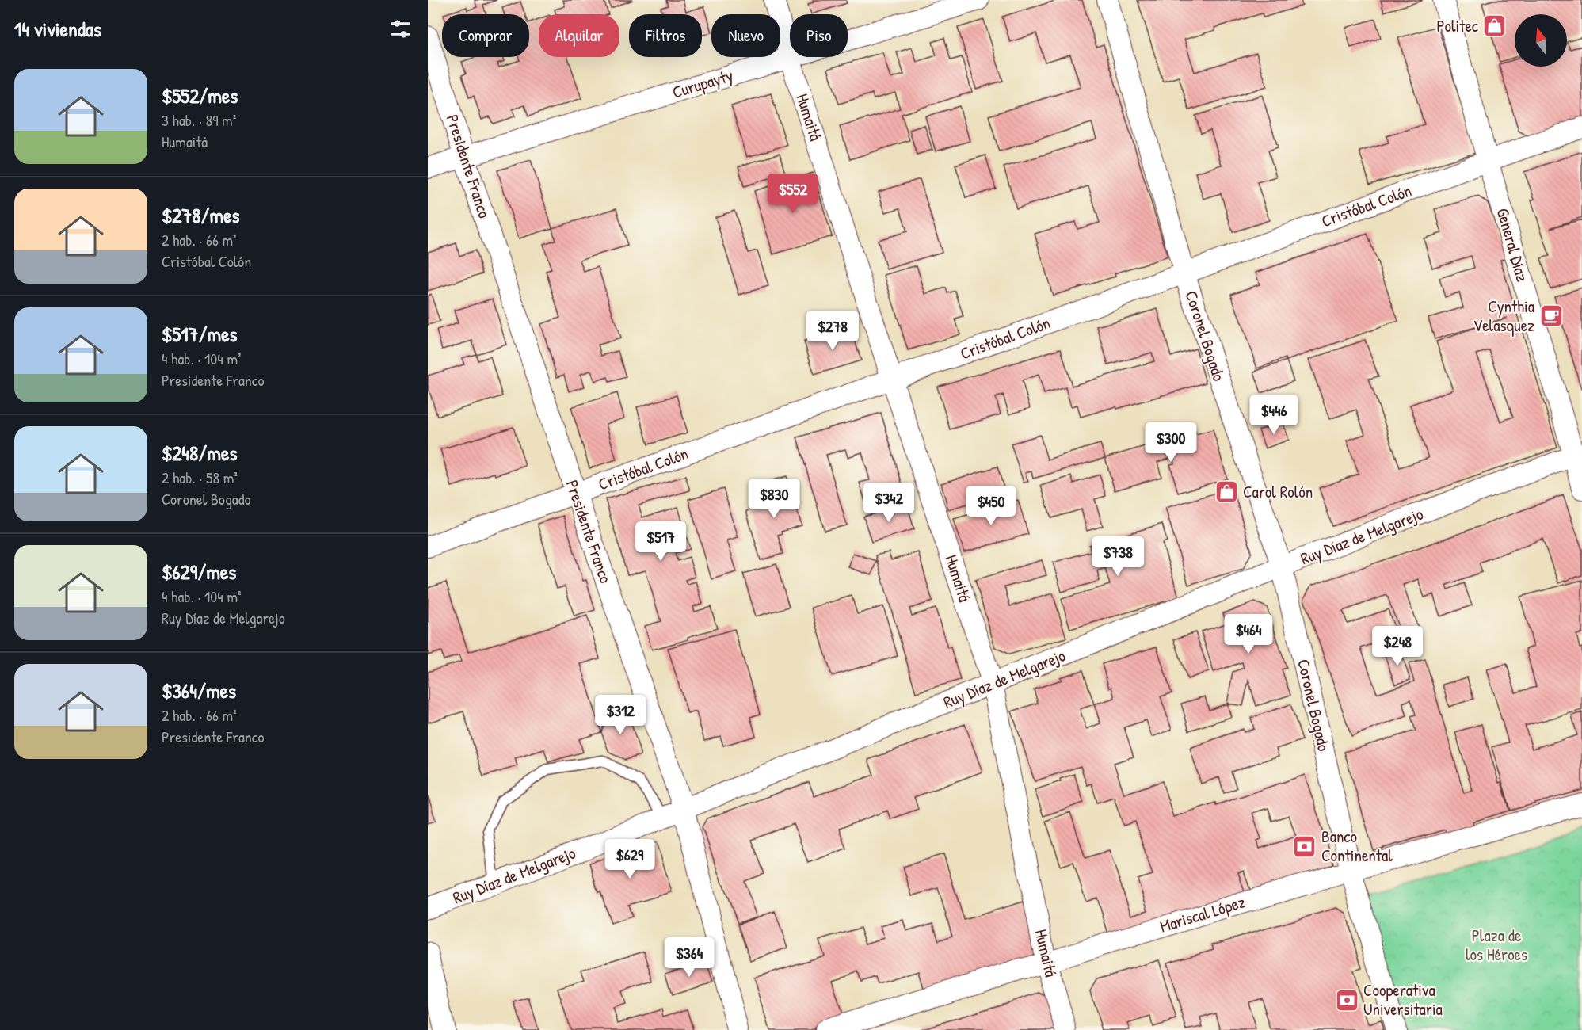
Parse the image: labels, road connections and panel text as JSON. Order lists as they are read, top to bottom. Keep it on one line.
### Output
{"streets":{"street":["Curupayty","Humaitá","Presidente Franco","Cristóbal Colón","General Díaz","Coronel Bogado","Ruy Díaz de Melgarejo","Mariscal López"]},"crossings":[["Curupayty","Humaitá"],["Curupayty","Presidente Franco"],["Humaitá","Cristóbal Colón"],["Humaitá","Ruy Díaz de Melgarejo"],["Humaitá","Mariscal López"],["Presidente Franco","Cristóbal Colón"],["Presidente Franco","Ruy Díaz de Melgarejo"],["Cristóbal Colón","General Díaz"],["Cristóbal Colón","Coronel Bogado"],["General Díaz","Ruy Díaz de Melgarejo"],["Coronel Bogado","Ruy Díaz de Melgarejo"],["Coronel Bogado","Mariscal López"]],"parks":["Plaza de los Héroes"],"places":{"shop":["Politec","Carol Rolón"],"cafe":["Cynthia Velasquez"],"bank":["Banco Continental","Cooperativa Universitaria"]},"north":"top","page":{"heading":"14 viviendas","chip":["Comprar","Alquilar","Filtros","Nuevo","Piso"],"list":[{"name":"$552/mes","note":"3 hab. · 89 m² · Humaitá"},{"name":"$278/mes","note":"2 hab. · 66 m² · Cristóbal Colón"},{"name":"$517/mes","note":"4 hab. · 104 m² · Presidente Franco"},{"name":"$248/mes","note":"2 hab. · 58 m² · Coronel Bogado"},{"name":"$629/mes","note":"4 hab. · 104 m² · Ruy Díaz de Melgarejo"},{"name":"$364/mes","note":"2 hab. · 66 m² · Presidente Franco"}],"price":["$552","$278","$446","$300","$830","$342","$450","$517","$738","$464","$248","$312","$629","$364"]}}
